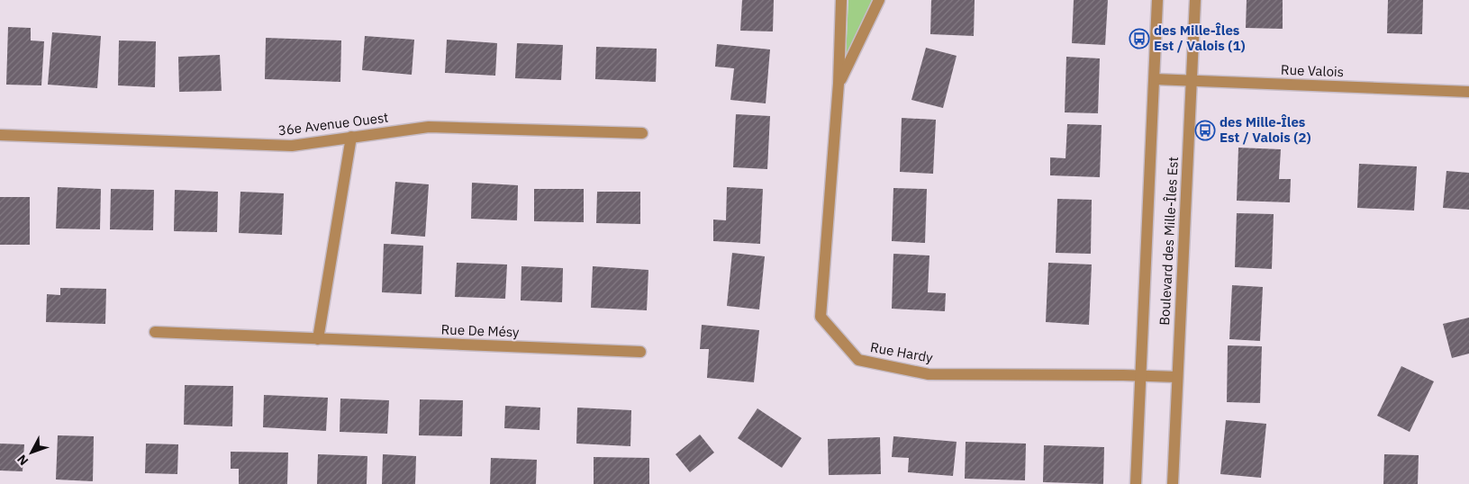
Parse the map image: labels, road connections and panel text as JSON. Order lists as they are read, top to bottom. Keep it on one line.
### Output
{"streets":{"street":["Rue Valois","36e Avenue Ouest","Boulevard des Mille-Îles Est","Rue De Mésy","Rue Hardy"]},"crossings":[["Rue Valois","Boulevard des Mille-Îles Est"],["Boulevard des Mille-Îles Est","Rue Hardy"]],"places":{"bus stop":["des Mille-Îles Est / Valois (1)","des Mille-Îles Est / Valois (2)"]},"north":"bottom left"}
